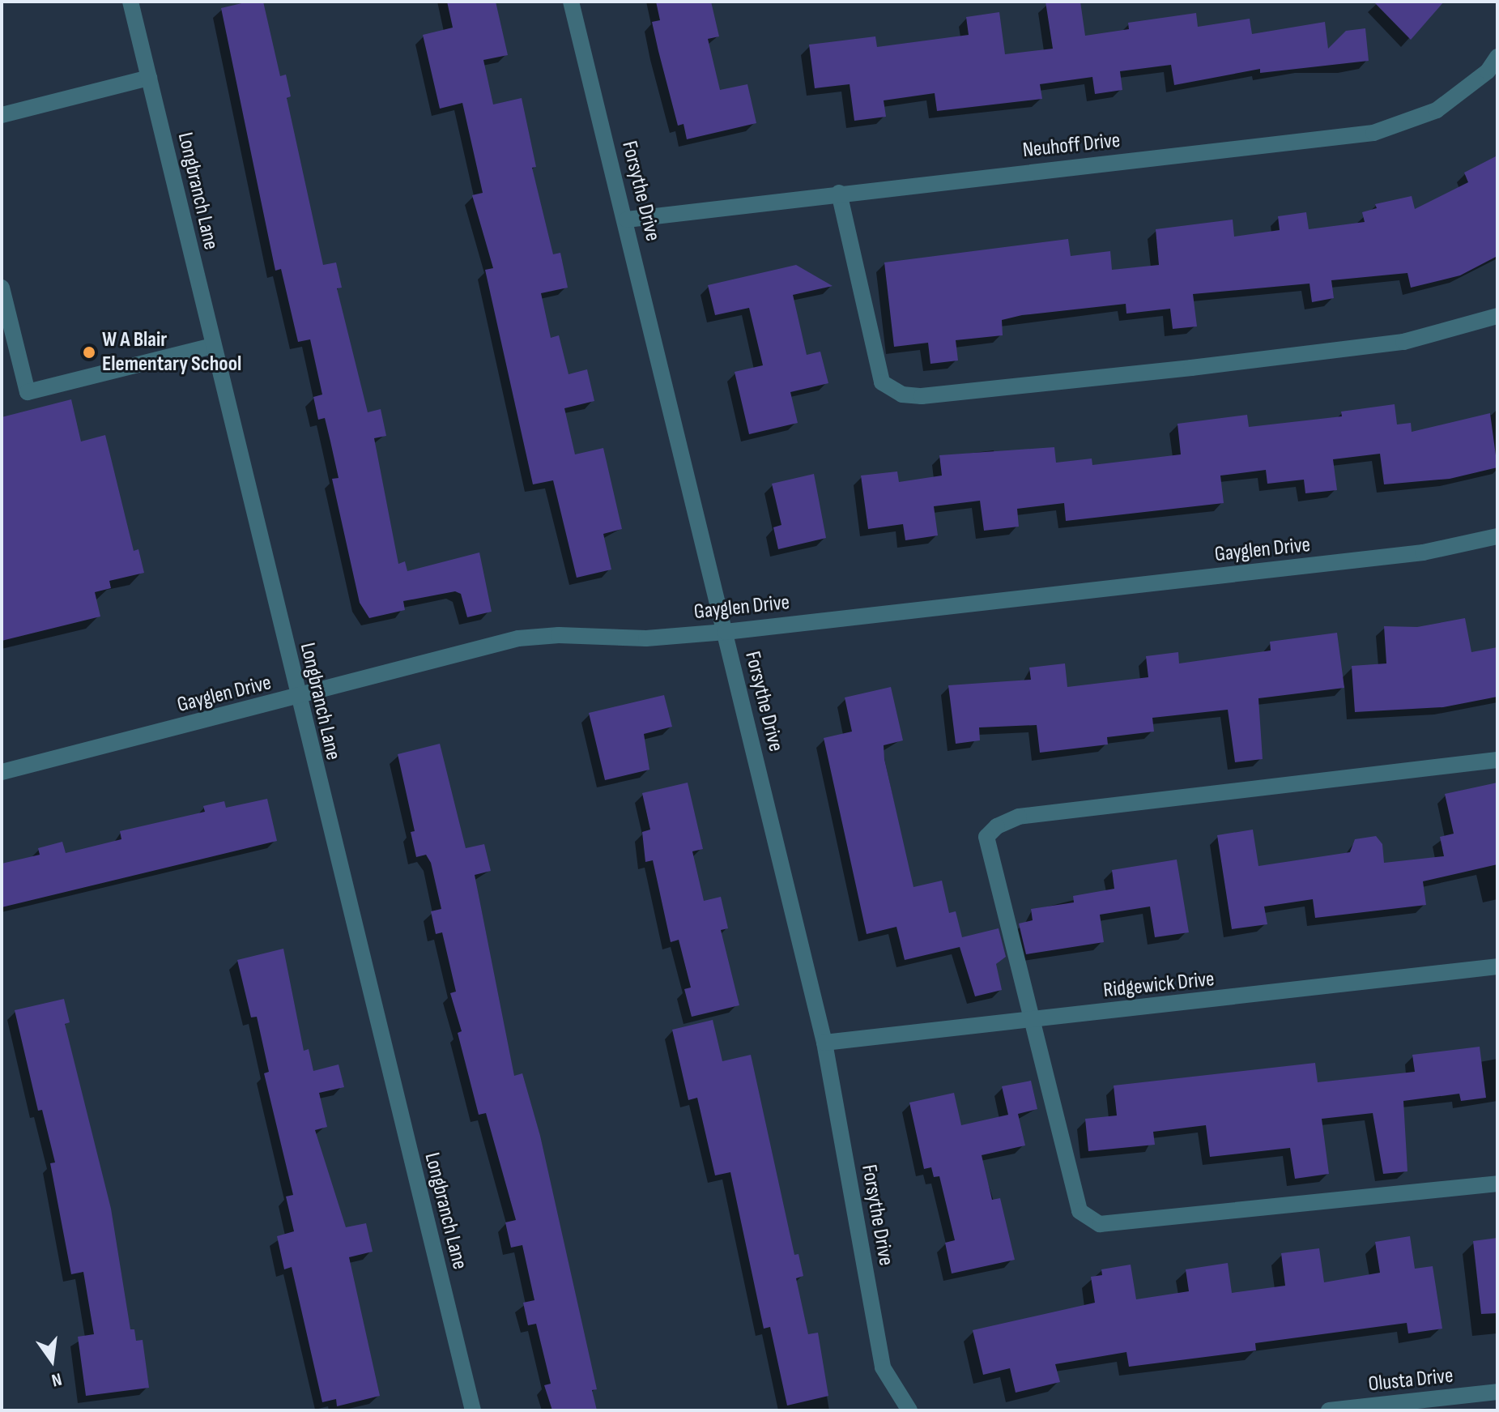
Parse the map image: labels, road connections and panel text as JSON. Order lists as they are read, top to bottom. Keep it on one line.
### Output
{"streets":{"street":["Neuhoff Drive","Longbranch Lane","Forsythe Drive","Gayglen Drive","Ridgewick Drive","Olusta Drive"]},"crossings":[["Neuhoff Drive","Forsythe Drive"],["Longbranch Lane","Gayglen Drive"],["Forsythe Drive","Gayglen Drive"],["Forsythe Drive","Ridgewick Drive"]],"places":["W A Blair Elementary School"],"north":"bottom"}
